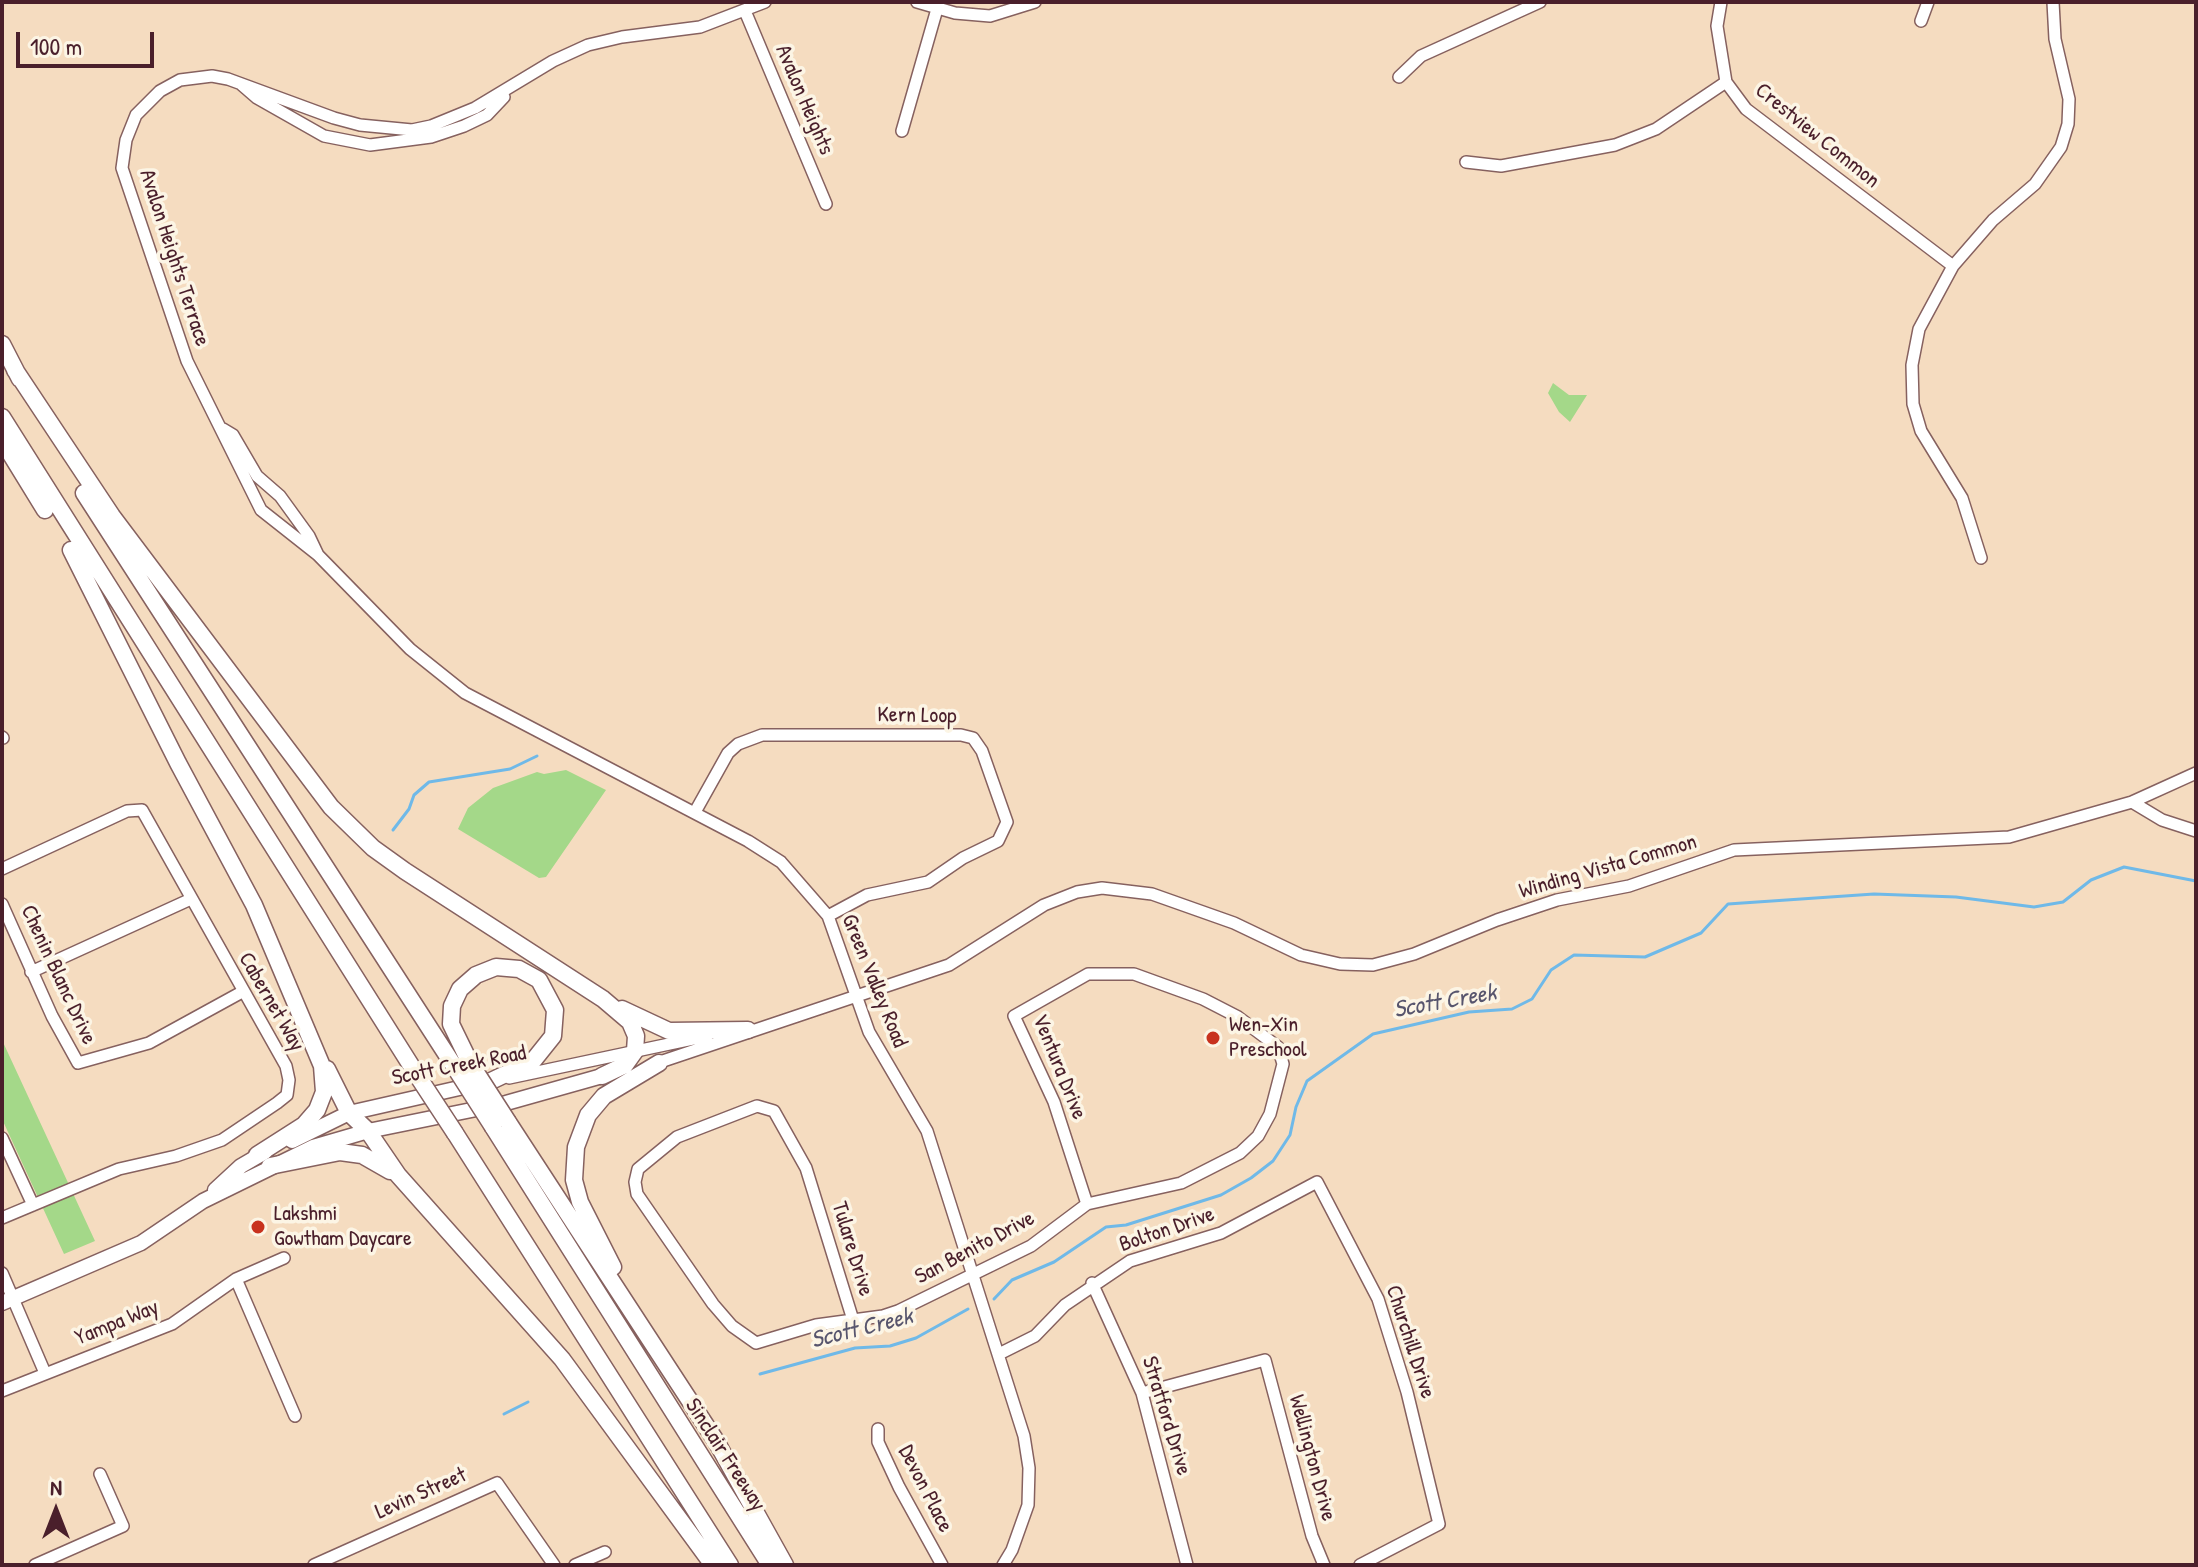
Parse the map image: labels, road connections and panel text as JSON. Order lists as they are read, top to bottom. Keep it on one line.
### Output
{"streets":{"highway":["Sinclair Freeway"],"main road":["Scott Creek Road"],"street":["Avalon Heights","Crestview Common","Avalon Heights Terrace","Kern Loop","Winding Vista Common","Chenin Blanc Drive","Green Valley Road","Cabernet Way","Ventura Drive","Bolton Drive","San Benito Drive","Tulare Drive","Yampa Way","Churchill Drive","Stratford Drive","Wellington Drive","Devon Place","Levin Street"]},"crossings":[["Avalon Heights","Avalon Heights Terrace"],["Avalon Heights Terrace","Green Valley Road"],["Kern Loop","Green Valley Road"],["Winding Vista Common","Scott Creek Road"],["Chenin Blanc Drive","Cabernet Way"],["Green Valley Road","Scott Creek Road"],["Green Valley Road","Bolton Drive"],["Green Valley Road","San Benito Drive"],["Ventura Drive","San Benito Drive"],["Bolton Drive","Churchill Drive"],["Bolton Drive","Stratford Drive"],["San Benito Drive","Tulare Drive"],["Stratford Drive","Wellington Drive"]],"water":["Scott Creek"],"places":["Wen-Xin Preschool","Lakshmi Gowtham Daycare"],"scale_bar":"100 m","north":"top"}
